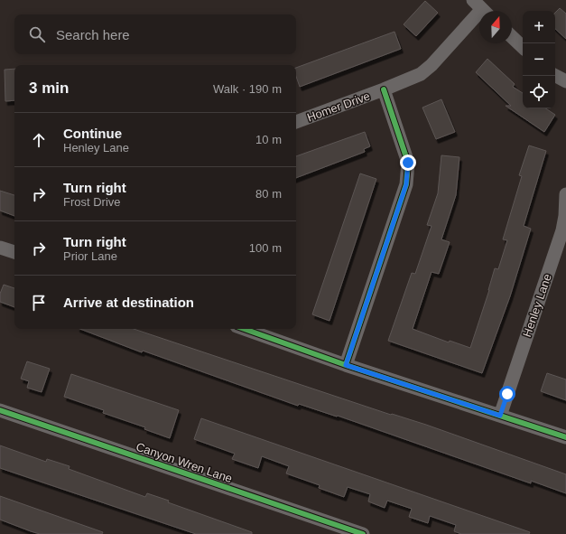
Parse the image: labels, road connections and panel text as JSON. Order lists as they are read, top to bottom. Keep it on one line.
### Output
{"streets":{"street":["Homer Drive","Henley Lane","Canyon Wren Lane"]},"north":"top","page":{"map_buttons":["+","−"],"search":"Search here","heading":["3 min","Walk · 190 m"],"list":[["Continue","Henley Lane","10 m"],["Turn right","Frost Drive","80 m"],["Turn right","Prior Lane","100 m"],"Arrive at destination"]}}
